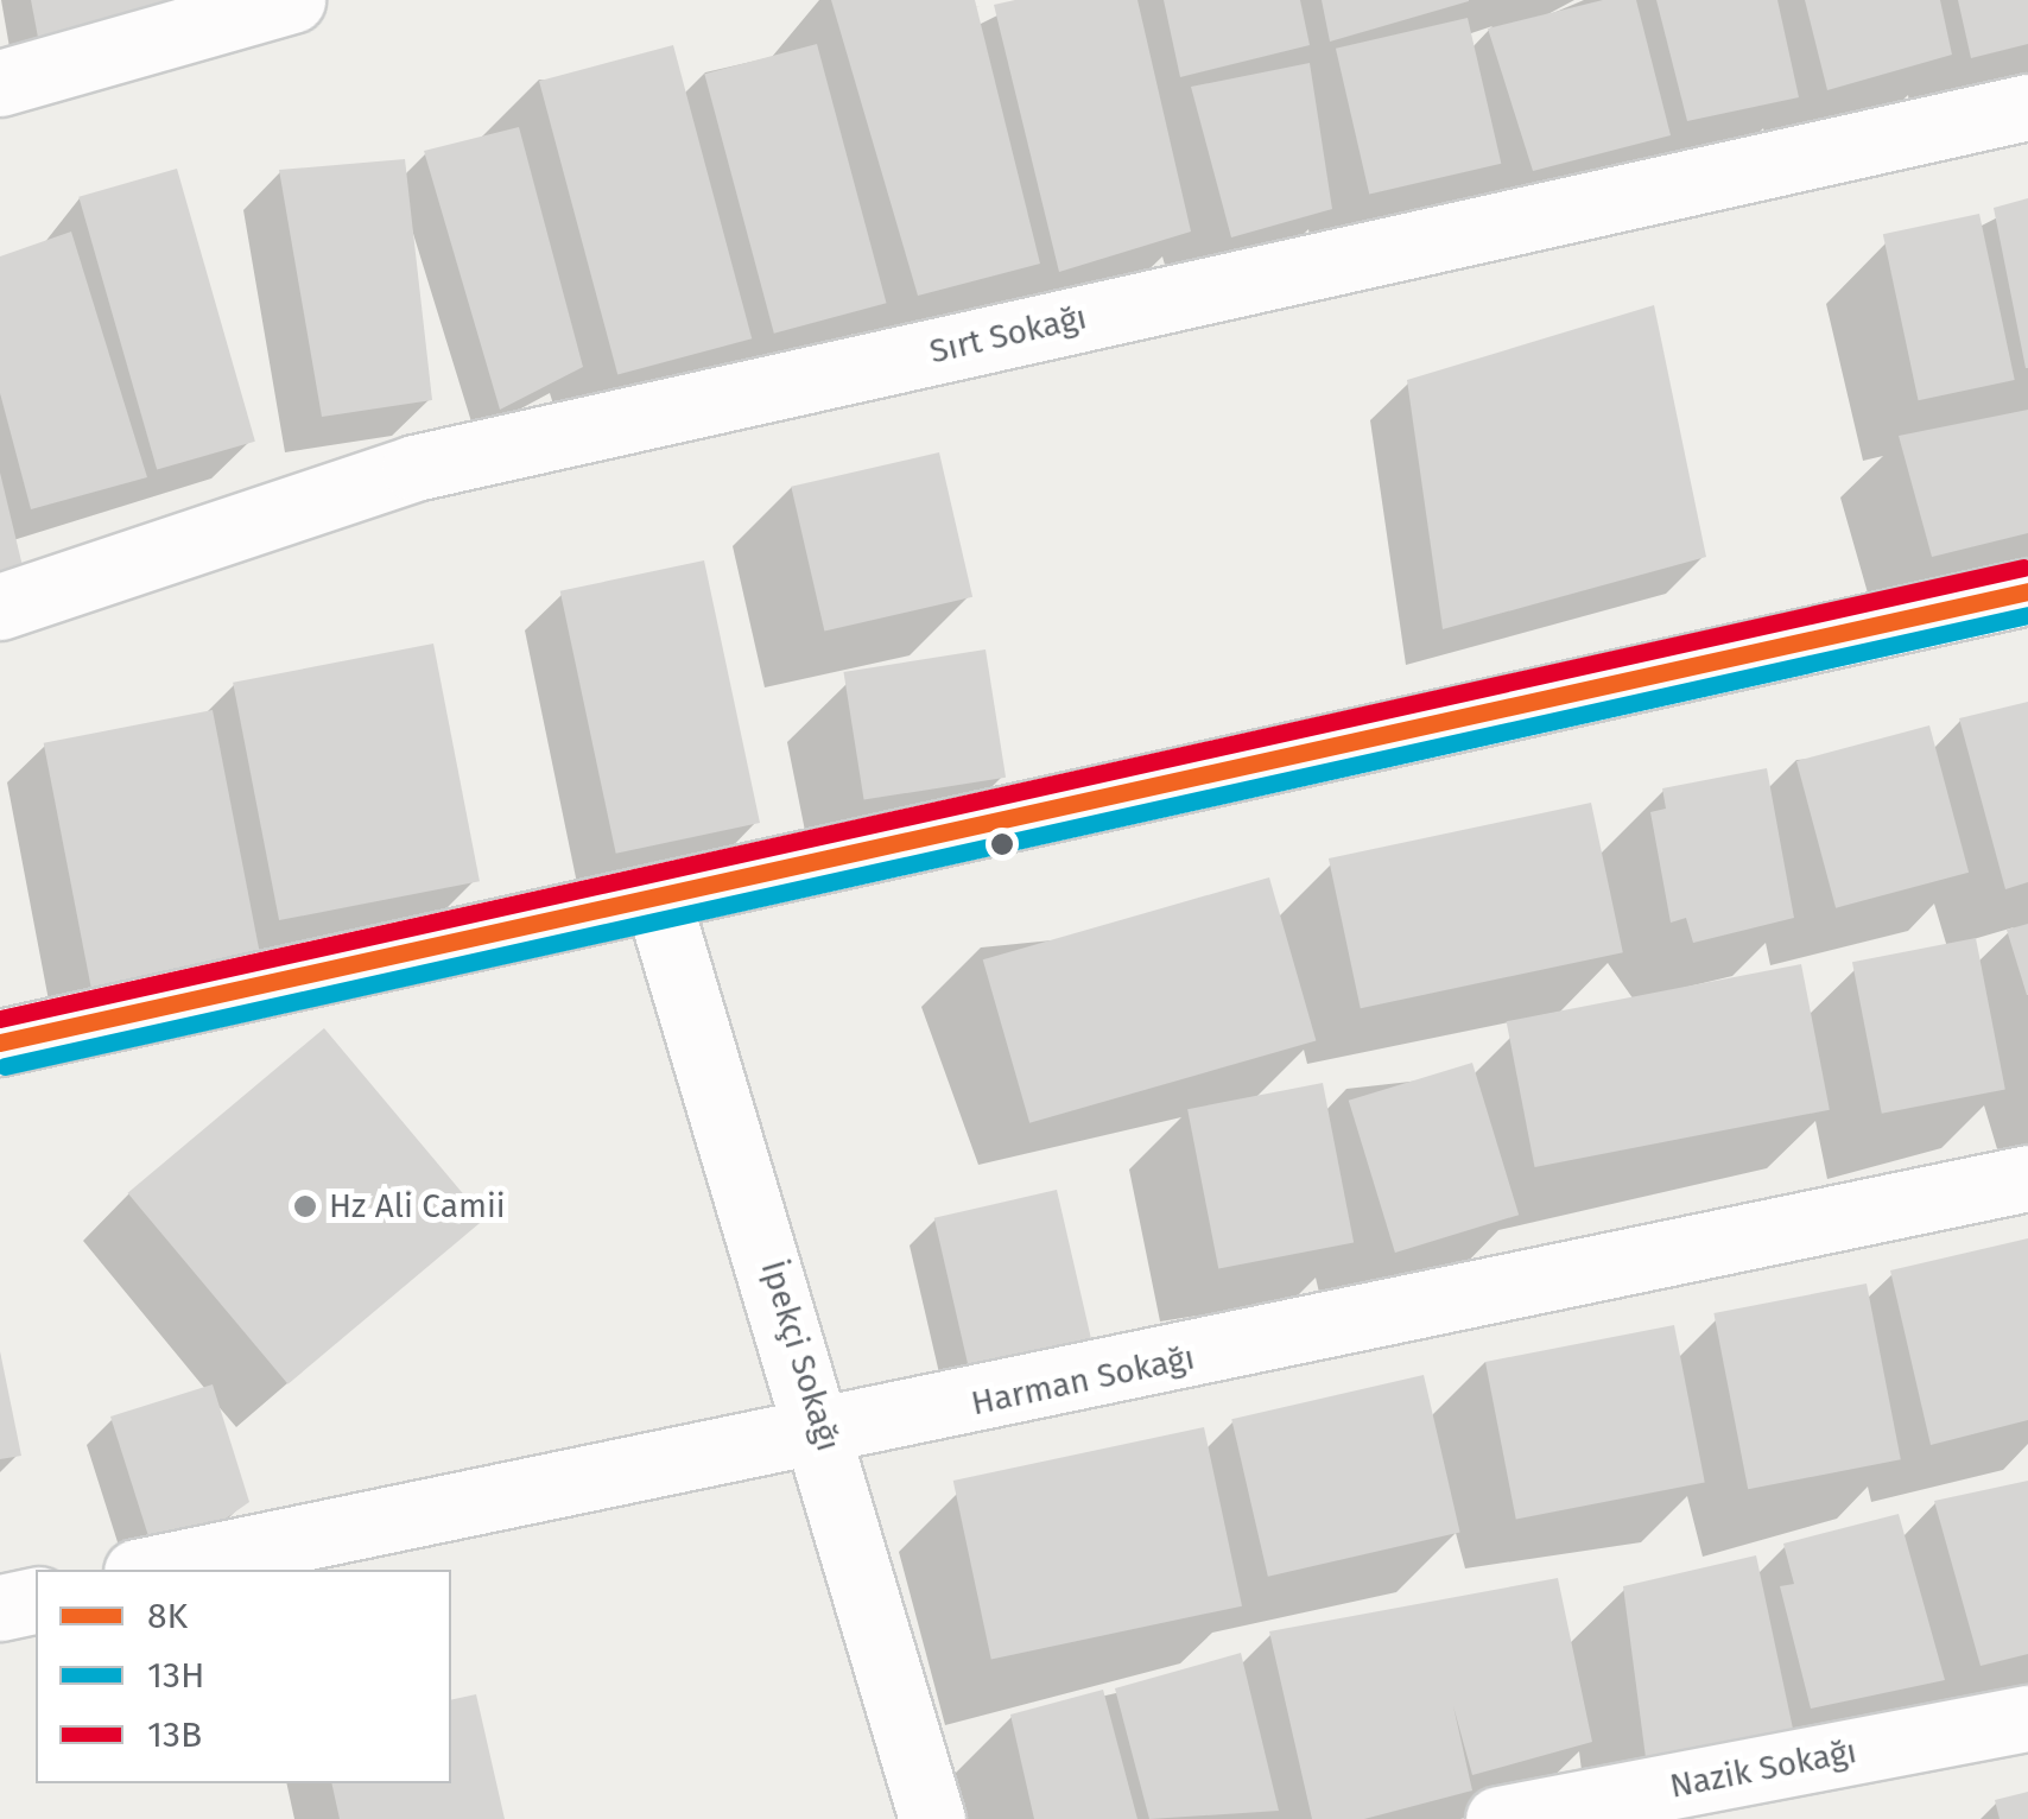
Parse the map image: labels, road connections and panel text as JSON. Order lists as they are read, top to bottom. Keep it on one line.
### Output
{"streets":{"street":["Sırt Sokağı","İpekçi Sokağı","Harman Sokağı","Nazik Sokağı"]},"crossings":[["İpekçi Sokağı","Harman Sokağı"]],"places":["Hz Ali Camii"],"lines":["transit line 13B","transit line 8K","transit line 13H"],"legend":["8K","13H","13B"]}
